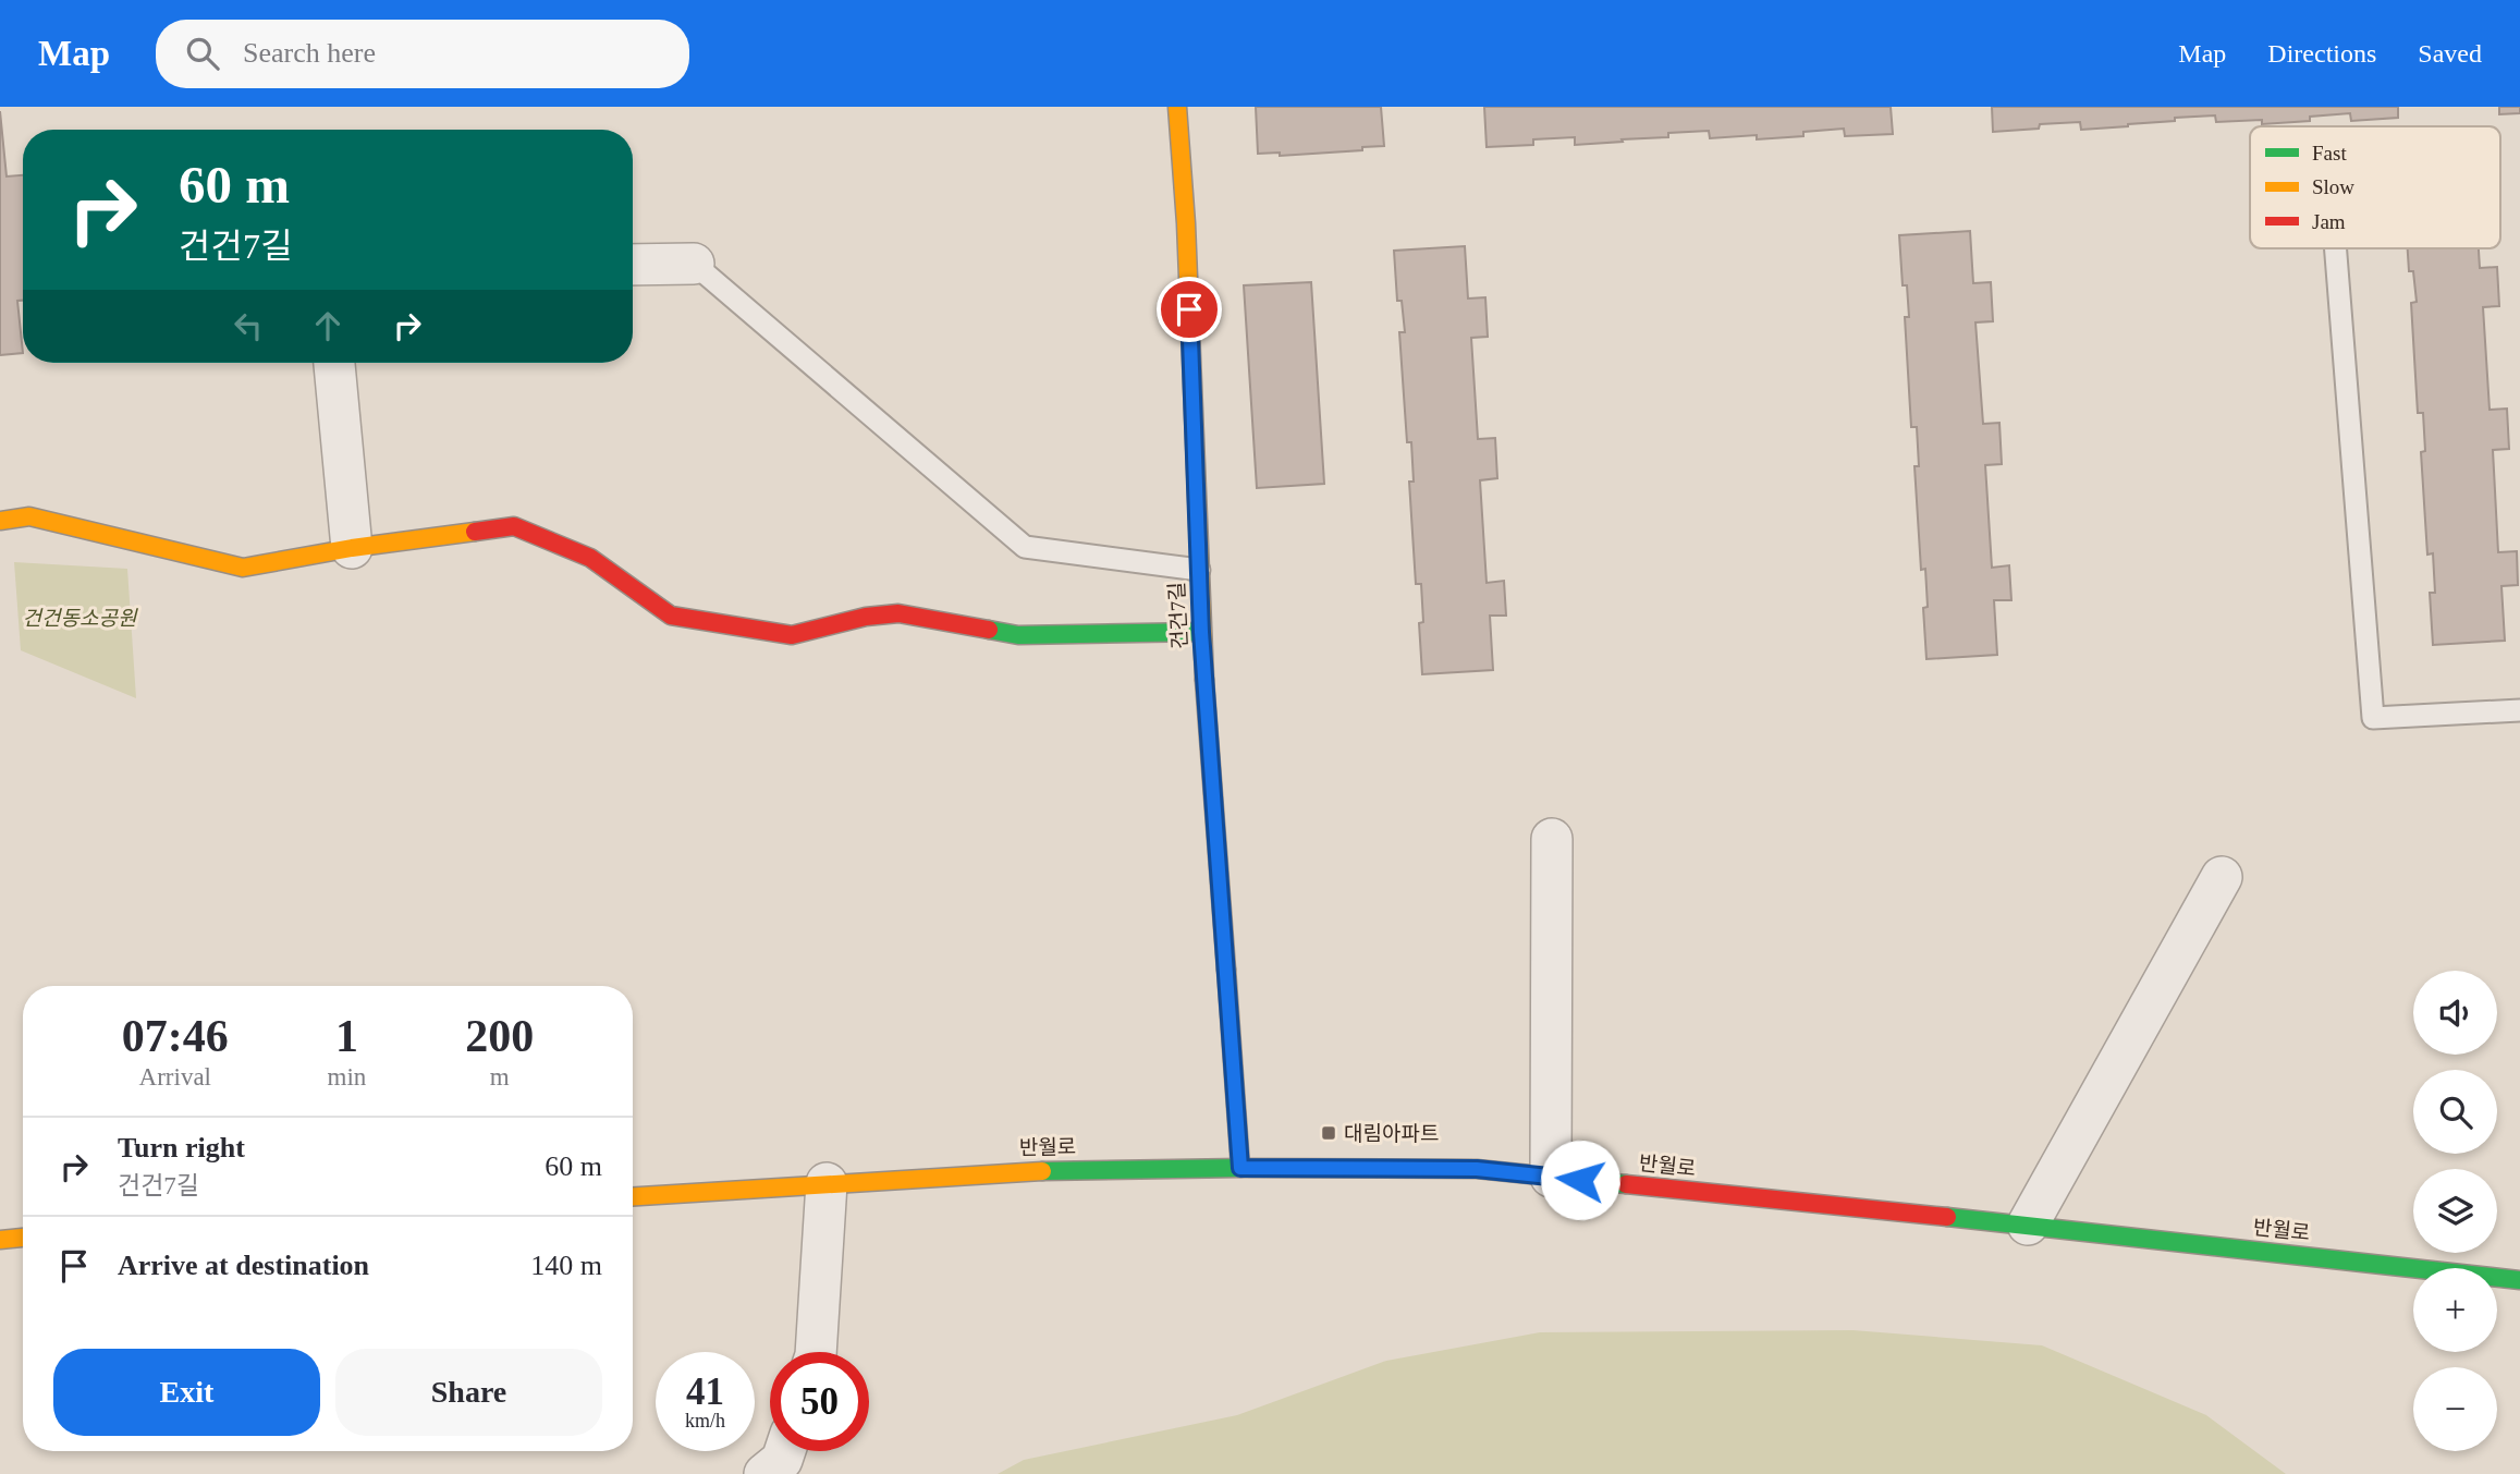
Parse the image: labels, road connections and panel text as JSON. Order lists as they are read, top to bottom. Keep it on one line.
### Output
{"streets":{"street":["건건7길","반월로"]},"crossings":[["건건7길","반월로"]],"parks":["건건동소공원"],"places":{"transit":["대림아파트"]},"legend":["Fast","Slow","Jam"],"page":{"header":"Map","search":"Search here","nav":["Map","Directions","Saved"],"turn":["60 m","건건7길"],"map_buttons":["+","−"],"eta":["07:46","Arrival","1","min","200","m"],"list":[{"name":"Turn right","note":"건건7길","value":"60 m"},{"name":"Arrive at destination","value":"140 m"}],"buttons":["Exit","Share"],"speed":"41 km/h","limit":"50"}}
